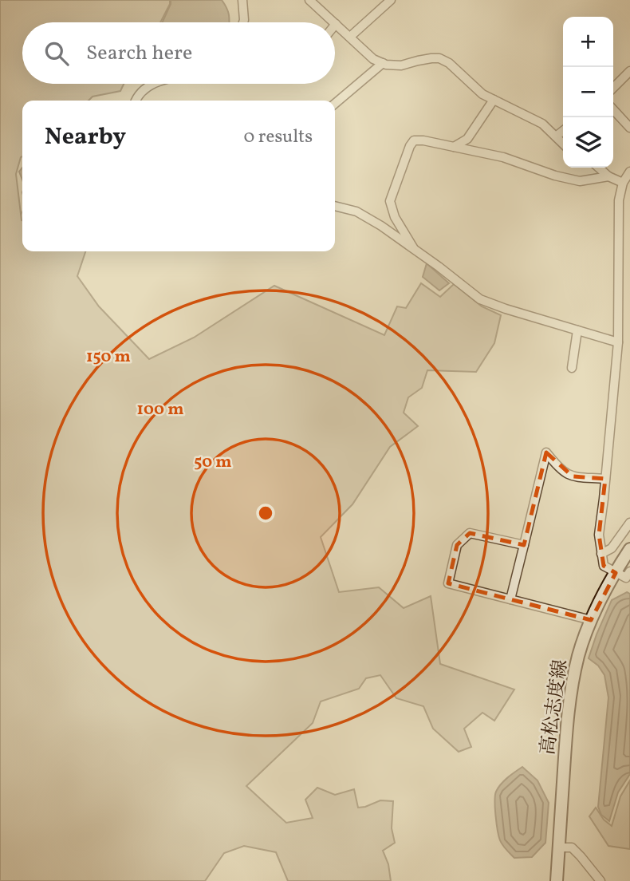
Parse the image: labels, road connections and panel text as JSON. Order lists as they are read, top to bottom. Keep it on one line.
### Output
{"streets":{"main road":["高松志度線"]},"page":{"map_buttons":["+","−"],"search":"Search here","heading":["Nearby","0 results"]},"rings":["150 m","100 m","50 m"]}
